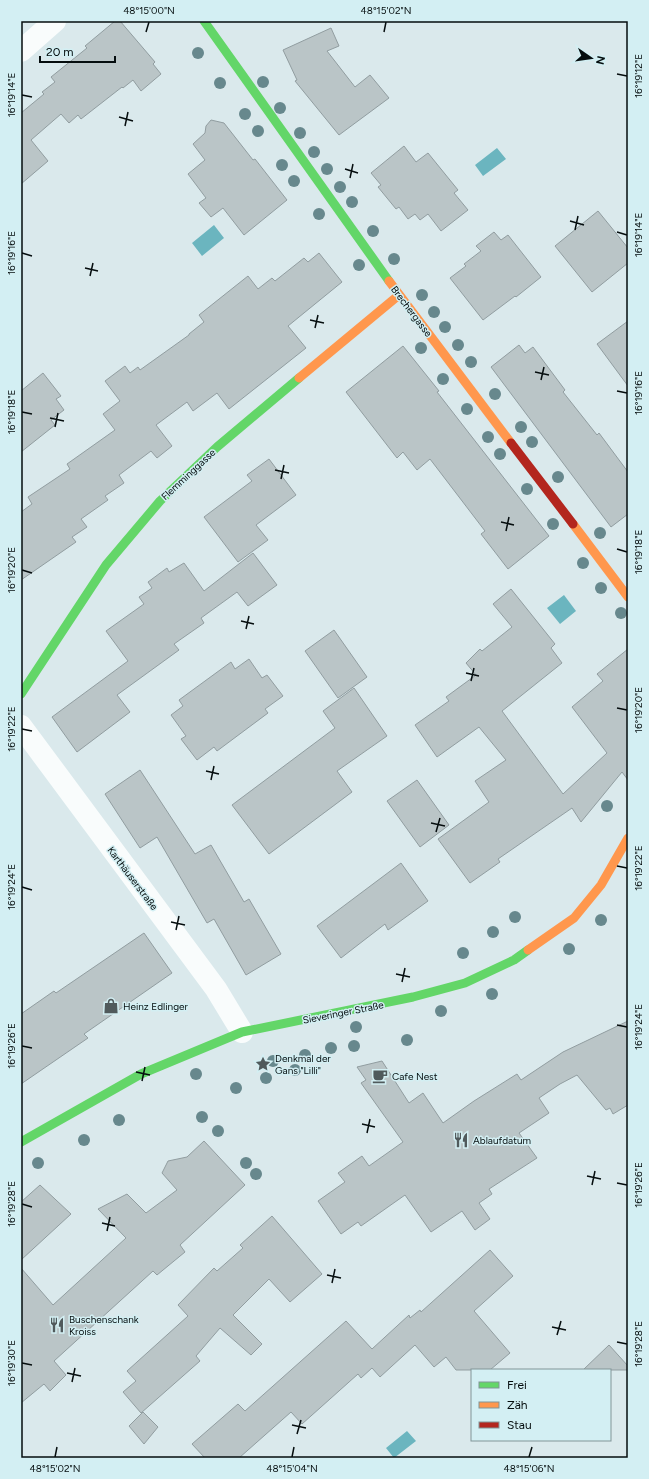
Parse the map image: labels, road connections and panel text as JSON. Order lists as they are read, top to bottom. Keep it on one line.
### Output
{"streets":{"street":["Brechergasse","Flemminggasse","Karthäuserstraße","Sieveringer Straße"]},"crossings":[["Brechergasse","Flemminggasse"],["Karthäuserstraße","Sieveringer Straße"]],"places":{"shop":["Heinz Edlinger"],"place":["Denkmal der Gans \"Lilli\""],"cafe":["Cafe Nest"],"restaurant":["Ablaufdatum","Buschenschank Kroiss"]},"legend":["Frei","Zäh","Stau"],"scale_bar":"20 m","north":"right","coordinates":["48°15'00\"N","48°15'02\"N","16°19'12\"E","16°19'14\"E","16°19'16\"E","16°19'18\"E","16°19'20\"E","16°19'22\"E","16°19'24\"E","16°19'26\"E","16°19'28\"E","16°19'30\"E","48°15'04\"N","48°15'06\"N"]}
